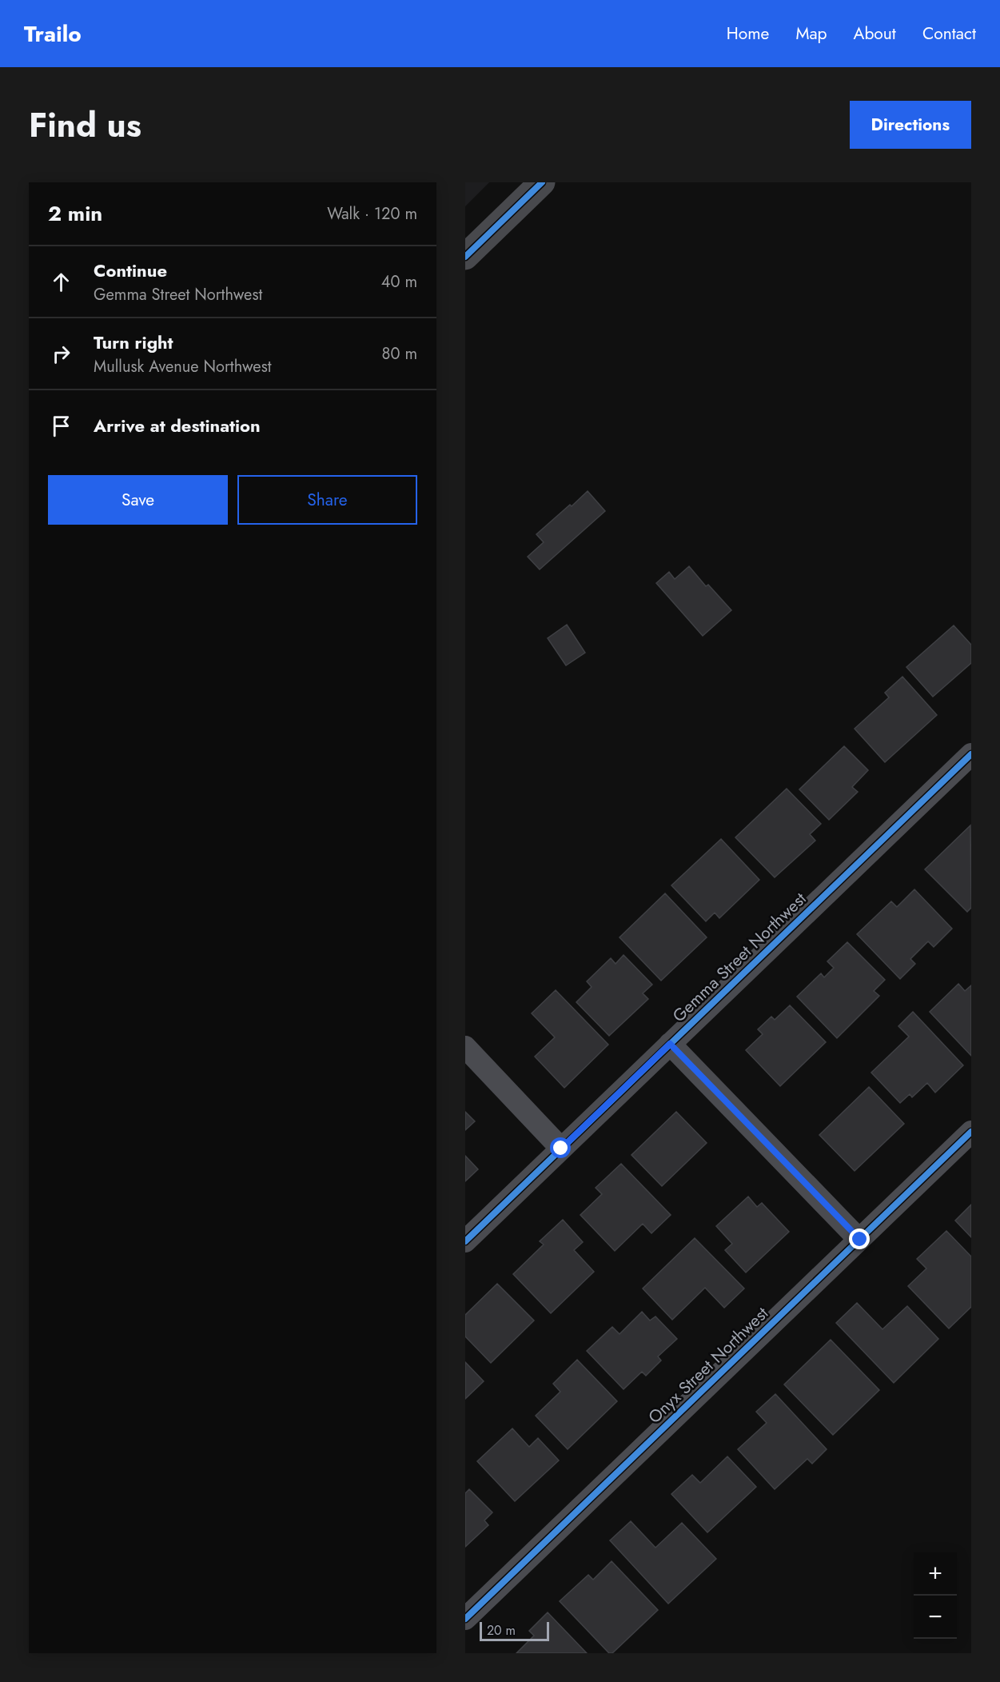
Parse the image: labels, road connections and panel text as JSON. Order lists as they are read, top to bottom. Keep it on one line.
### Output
{"streets":{"street":["Gemma Street Northwest","Onyx Street Northwest"]},"scale_bar":"20 m","page":{"header":"Trailo","nav":["Home","Map","About","Contact"],"title":"Find us","buttons":["Directions",["Save","Share"]],"heading":["2 min","Walk · 120 m"],"list":[["Continue","Gemma Street Northwest","40 m"],["Turn right","Mullusk Avenue Northwest","80 m"],"Arrive at destination"],"map_buttons":["+","−"],"scale":"20 m"}}
